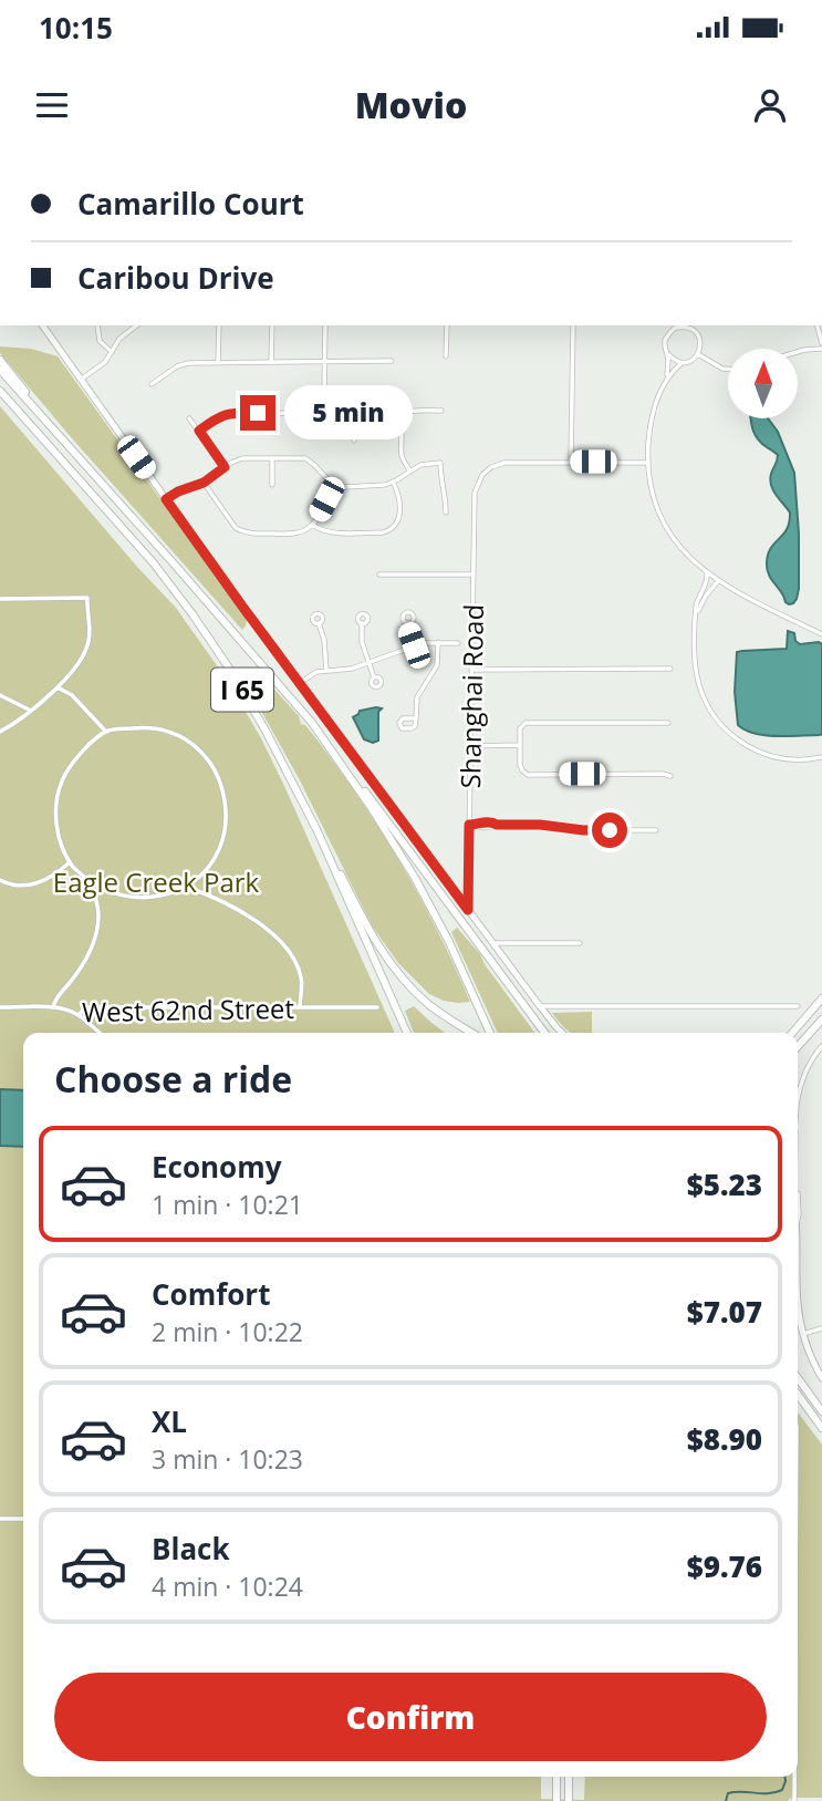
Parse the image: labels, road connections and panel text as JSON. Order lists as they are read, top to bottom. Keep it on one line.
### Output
{"streets":{"highway":["I 65"],"street":["Shanghai Road","West 62nd Street"]},"parks":["Eagle Creek Park"],"north":"top","page":{"status":"10:15","header":"Movio","banner":["Camarillo Court","Caribou Drive"],"bubble":"5 min","heading":"Choose a ride","list":[{"name":"Economy","note":"1 min · 10:21","value":"$5.23"},{"name":"Comfort","note":"2 min · 10:22","value":"$7.07"},{"name":"XL","note":"3 min · 10:23","value":"$8.90"},{"name":"Black","note":"4 min · 10:24","value":"$9.76"}],"buttons":"Confirm"}}
